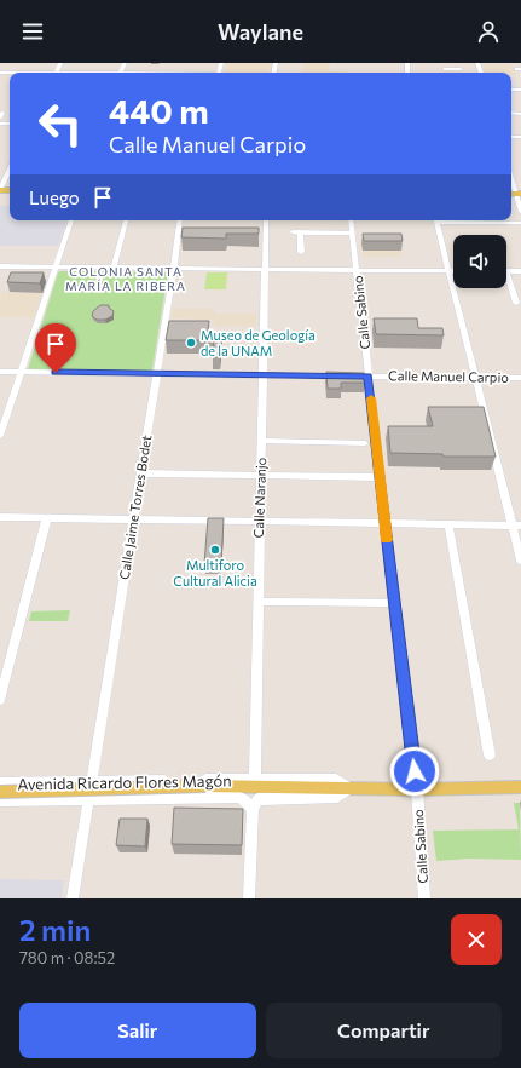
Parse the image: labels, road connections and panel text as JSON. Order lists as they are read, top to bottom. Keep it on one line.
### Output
{"streets":{"main road":["Avenida Ricardo Flores Magón"],"street":["Calle Sabino","Calle Manuel Carpio","Calle Naranjo","Calle Jaime Torres Bodet"]},"crossings":[["Calle Sabino","Calle Manuel Carpio"],["Calle Sabino","Avenida Ricardo Flores Magón"],["Calle Naranjo","Avenida Ricardo Flores Magón"],["Calle Jaime Torres Bodet","Avenida Ricardo Flores Magón"]],"districts":["COLONIA SANTA MARÍA LA RIBERA"],"places":["Museo de Geología de la UNAM","Multiforo Cultural Alicia"],"page":{"header":"Waylane","turn":["440 m","Calle Manuel Carpio"],"then":"Luego","heading":["2 min","780 m · 08:52"],"buttons":["Salir","Compartir"]}}
